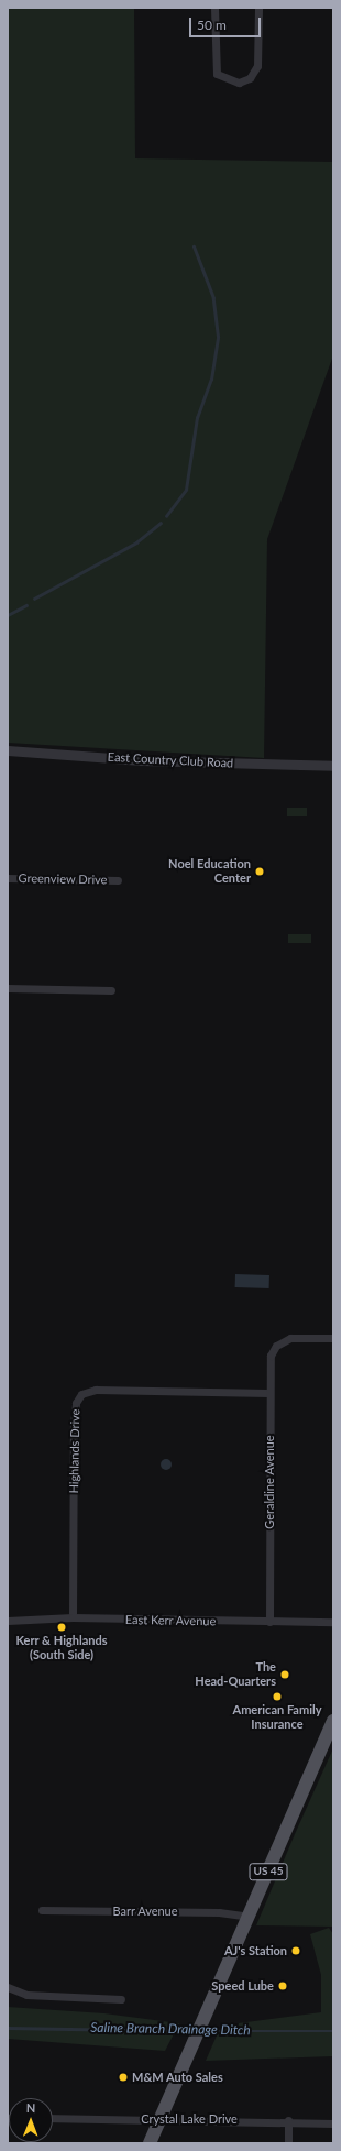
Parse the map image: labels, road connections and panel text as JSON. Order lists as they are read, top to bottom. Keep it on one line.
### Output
{"streets":{"main road":["US 45"],"street":["East Country Club Road","Greenview Drive","Highlands Drive","Geraldine Avenue","East Kerr Avenue","Barr Avenue","Crystal Lake Drive"]},"crossings":[["Highlands Drive","Geraldine Avenue"],["Highlands Drive","East Kerr Avenue"],["Geraldine Avenue","East Kerr Avenue"],["US 45","Barr Avenue"],["US 45","Crystal Lake Drive"]],"water":["Saline Branch Drainage Ditch"],"places":["Noel Education Center","Kerr & Highlands (South Side)","The Head-Quarters","American Family Insurance","AJ's Station","Speed Lube","M&M Auto Sales"],"scale_bar":"50 m","north":"top"}
